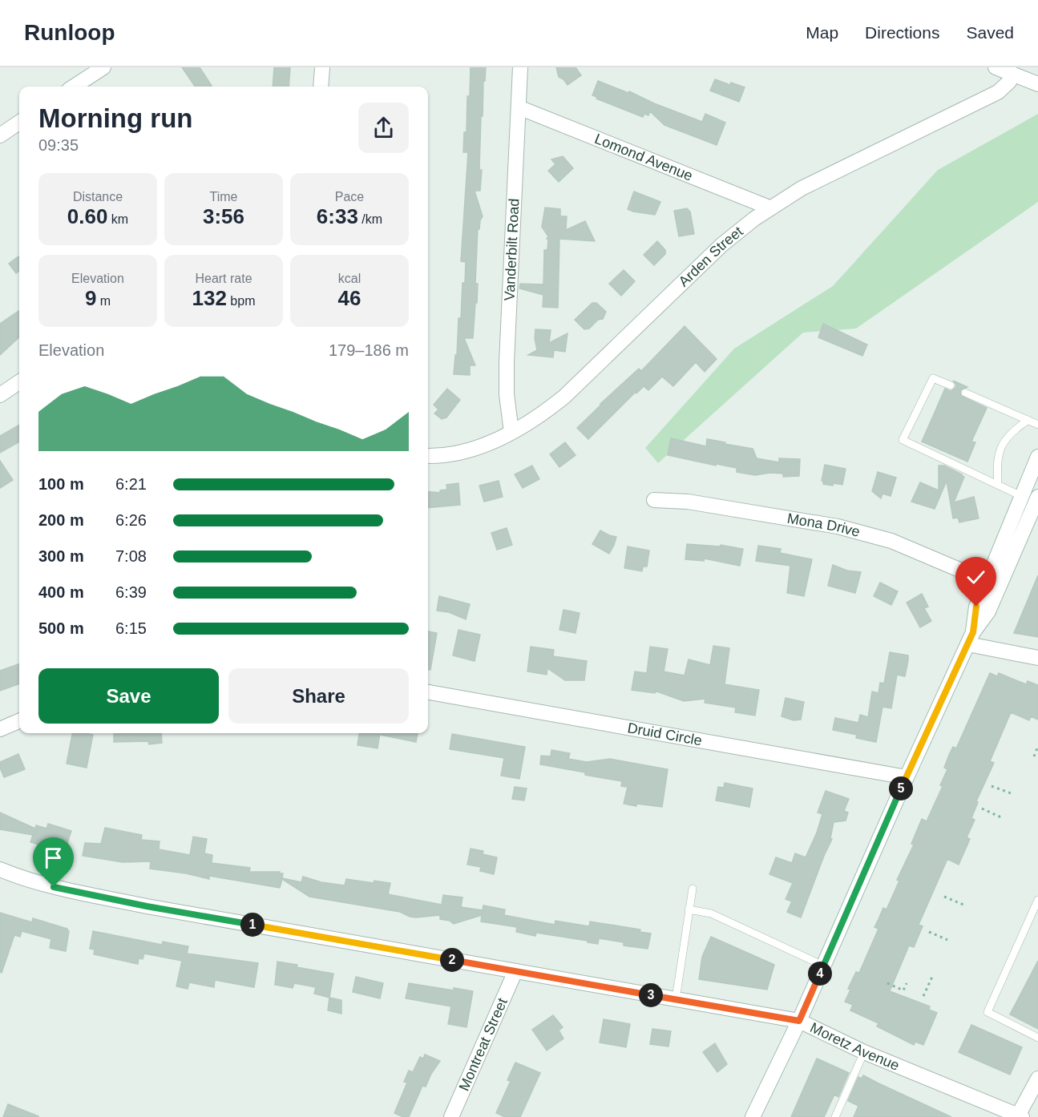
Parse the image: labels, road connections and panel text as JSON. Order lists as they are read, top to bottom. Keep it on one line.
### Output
{"streets":{"street":["Lomond Avenue","Vanderbilt Road","Arden Street","Mona Drive","Druid Circle","Montreat Street","Moretz Avenue"]},"crossings":[["Lomond Avenue","Vanderbilt Road"],["Lomond Avenue","Arden Street"],["Vanderbilt Road","Arden Street"],["Montreat Street","Moretz Avenue"]],"page":{"header":"Runloop","nav":["Map","Directions","Saved"],"heading":["Morning run","09:35"],"stats":[["Distance","0.60 km"],["Time","3:56"],["Pace","6:33 /km"],["Elevation","9 m"],["Heart rate","132 bpm"],["kcal","46"]],"chart":["Elevation","179–186 m"],"list":[{"name":"100 m","note":"6:21"},{"name":"200 m","note":"6:26"},{"name":"300 m","note":"7:08"},{"name":"400 m","note":"6:39"},{"name":"500 m","note":"6:15"}],"buttons":["Save","Share"],"pins":["5","1","2","4","3"]}}
